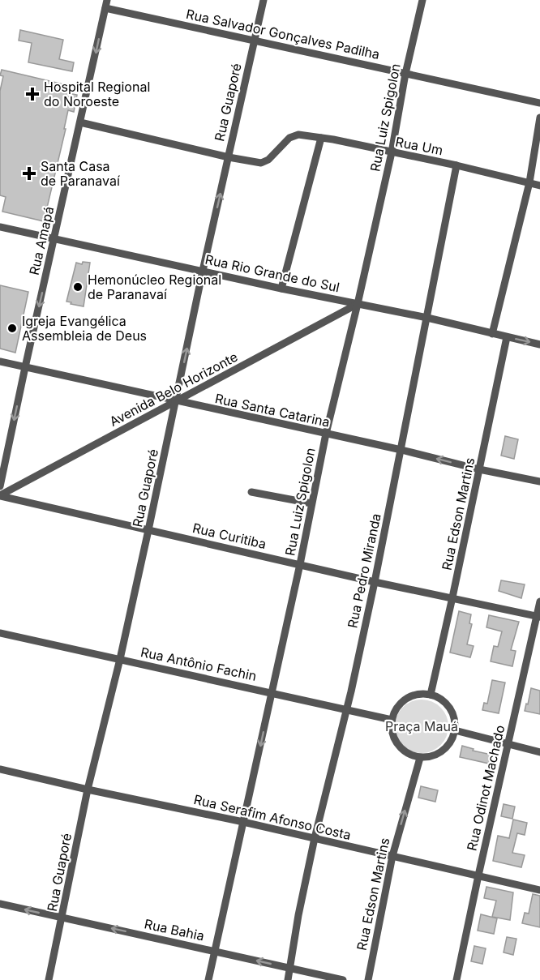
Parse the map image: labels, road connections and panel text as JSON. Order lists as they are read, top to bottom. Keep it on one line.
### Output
{"streets":{"street":["Rua Salvador Gonçalves Padilha","Rua Guaporé","Rua Luiz Spigolon","Rua Um","Rua Amapá","Rua Rio Grande do Sul","Avenida Belo Horizonte","Rua Santa Catarina","Rua Edson Martins","Rua Curitiba","Rua Pedro Miranda","Rua Antônio Fachin","Rua Odinot Machado","Rua Serafim Afonso Costa","Rua Bahia"]},"crossings":[["Rua Salvador Gonçalves Padilha","Rua Guaporé"],["Rua Salvador Gonçalves Padilha","Rua Luiz Spigolon"],["Rua Salvador Gonçalves Padilha","Rua Amapá"],["Rua Guaporé","Rua Um"],["Rua Guaporé","Rua Rio Grande do Sul"],["Rua Guaporé","Avenida Belo Horizonte"],["Rua Guaporé","Rua Santa Catarina"],["Rua Guaporé","Rua Curitiba"],["Rua Guaporé","Rua Antônio Fachin"],["Rua Guaporé","Rua Serafim Afonso Costa"],["Rua Guaporé","Rua Bahia"],["Rua Luiz Spigolon","Rua Um"],["Rua Luiz Spigolon","Rua Rio Grande do Sul"],["Rua Luiz Spigolon","Avenida Belo Horizonte"],["Rua Luiz Spigolon","Rua Santa Catarina"],["Rua Luiz Spigolon","Rua Curitiba"],["Rua Luiz Spigolon","Rua Antônio Fachin"],["Rua Luiz Spigolon","Rua Serafim Afonso Costa"],["Rua Luiz Spigolon","Rua Bahia"],["Rua Um","Rua Pedro Miranda"],["Rua Amapá","Rua Rio Grande do Sul"],["Rua Amapá","Rua Santa Catarina"],["Rua Rio Grande do Sul","Avenida Belo Horizonte"],["Rua Rio Grande do Sul","Rua Edson Martins"],["Rua Rio Grande do Sul","Rua Pedro Miranda"],["Avenida Belo Horizonte","Rua Santa Catarina"],["Avenida Belo Horizonte","Rua Curitiba"],["Rua Santa Catarina","Rua Edson Martins"],["Rua Santa Catarina","Rua Pedro Miranda"],["Rua Edson Martins","Rua Curitiba"],["Rua Edson Martins","Rua Antônio Fachin"],["Rua Edson Martins","Rua Serafim Afonso Costa"],["Rua Curitiba","Rua Pedro Miranda"],["Rua Curitiba","Rua Odinot Machado"],["Rua Pedro Miranda","Rua Antônio Fachin"],["Rua Pedro Miranda","Rua Serafim Afonso Costa"],["Rua Pedro Miranda","Rua Bahia"],["Rua Odinot Machado","Rua Serafim Afonso Costa"]],"one_way":["Rua Amapá","Rua Bahia"],"parks":["Praça Mauá"],"places":{"health":["Hospital Regional do Noroeste","Santa Casa de Paranavaí"],"other":["Hemonúcleo Regional de Paranavaí","Igreja Evangélica Assembleia de Deus"]}}
